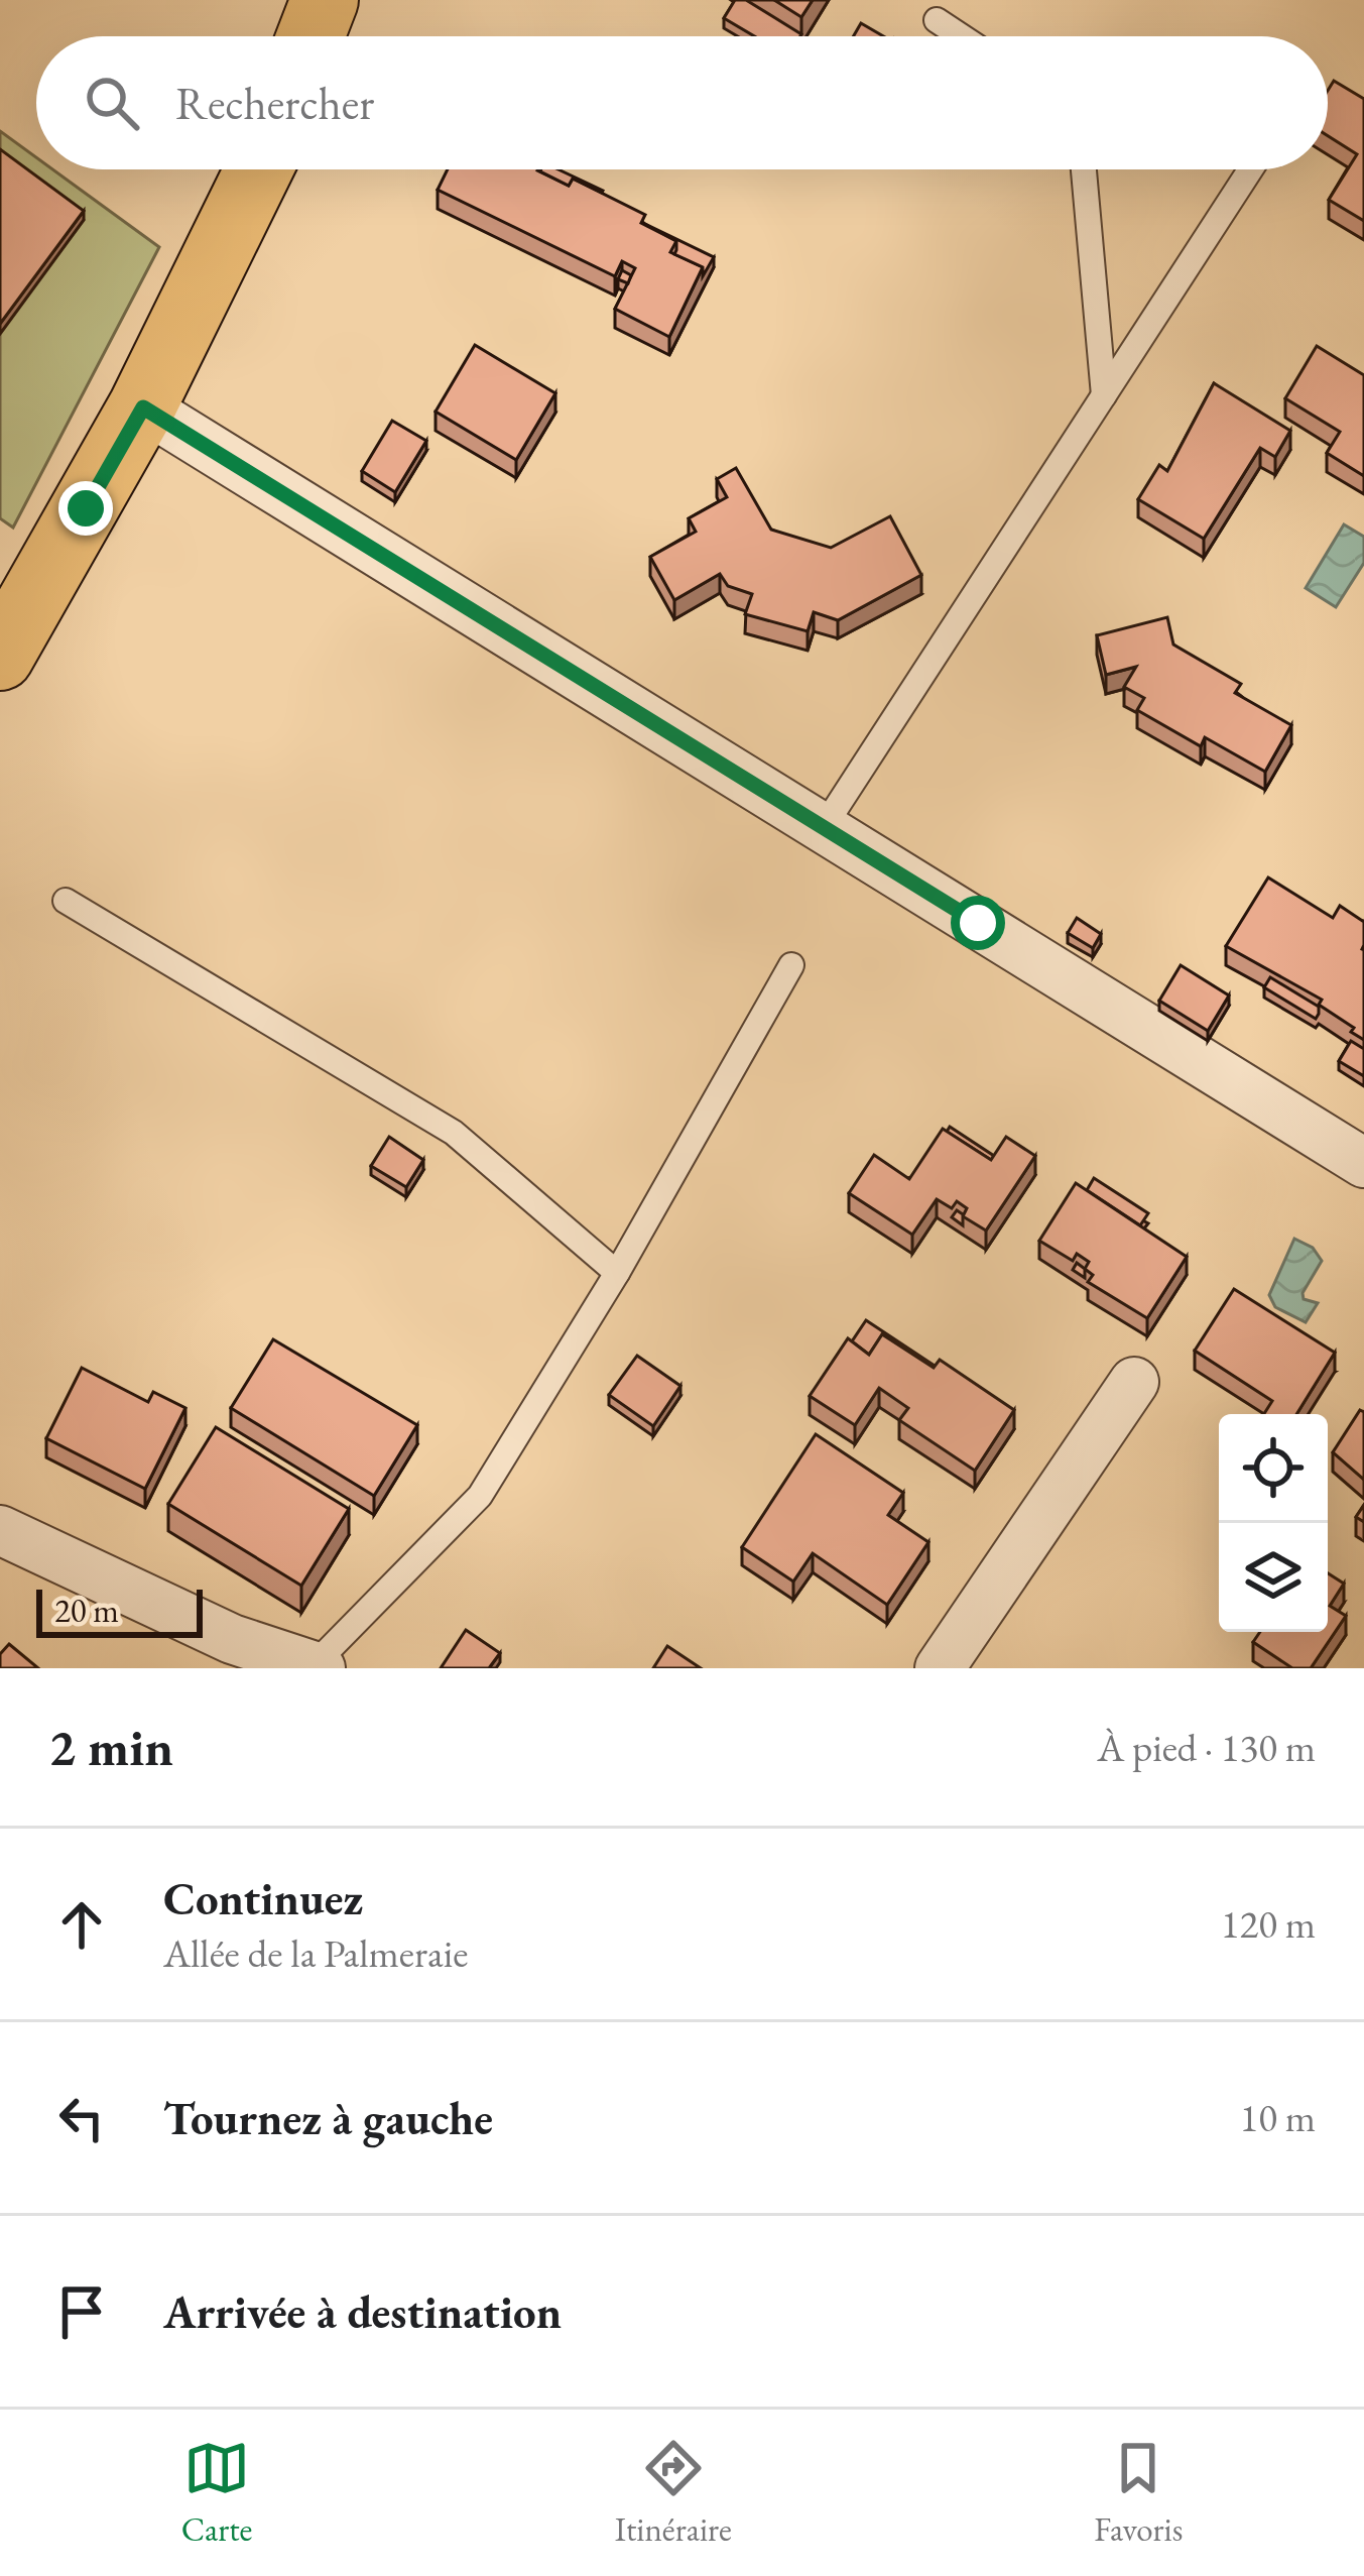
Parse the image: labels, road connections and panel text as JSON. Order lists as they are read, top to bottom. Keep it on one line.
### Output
{"scale_bar":"20 m","page":{"search":"Rechercher","scale":"20 m","heading":["2 min","À pied · 130 m"],"list":[["Continuez","Allée de la Palmeraie","120 m"],["Tournez à gauche","10 m"],"Arrivée à destination"],"nav":["Carte","Itinéraire","Favoris"]}}
